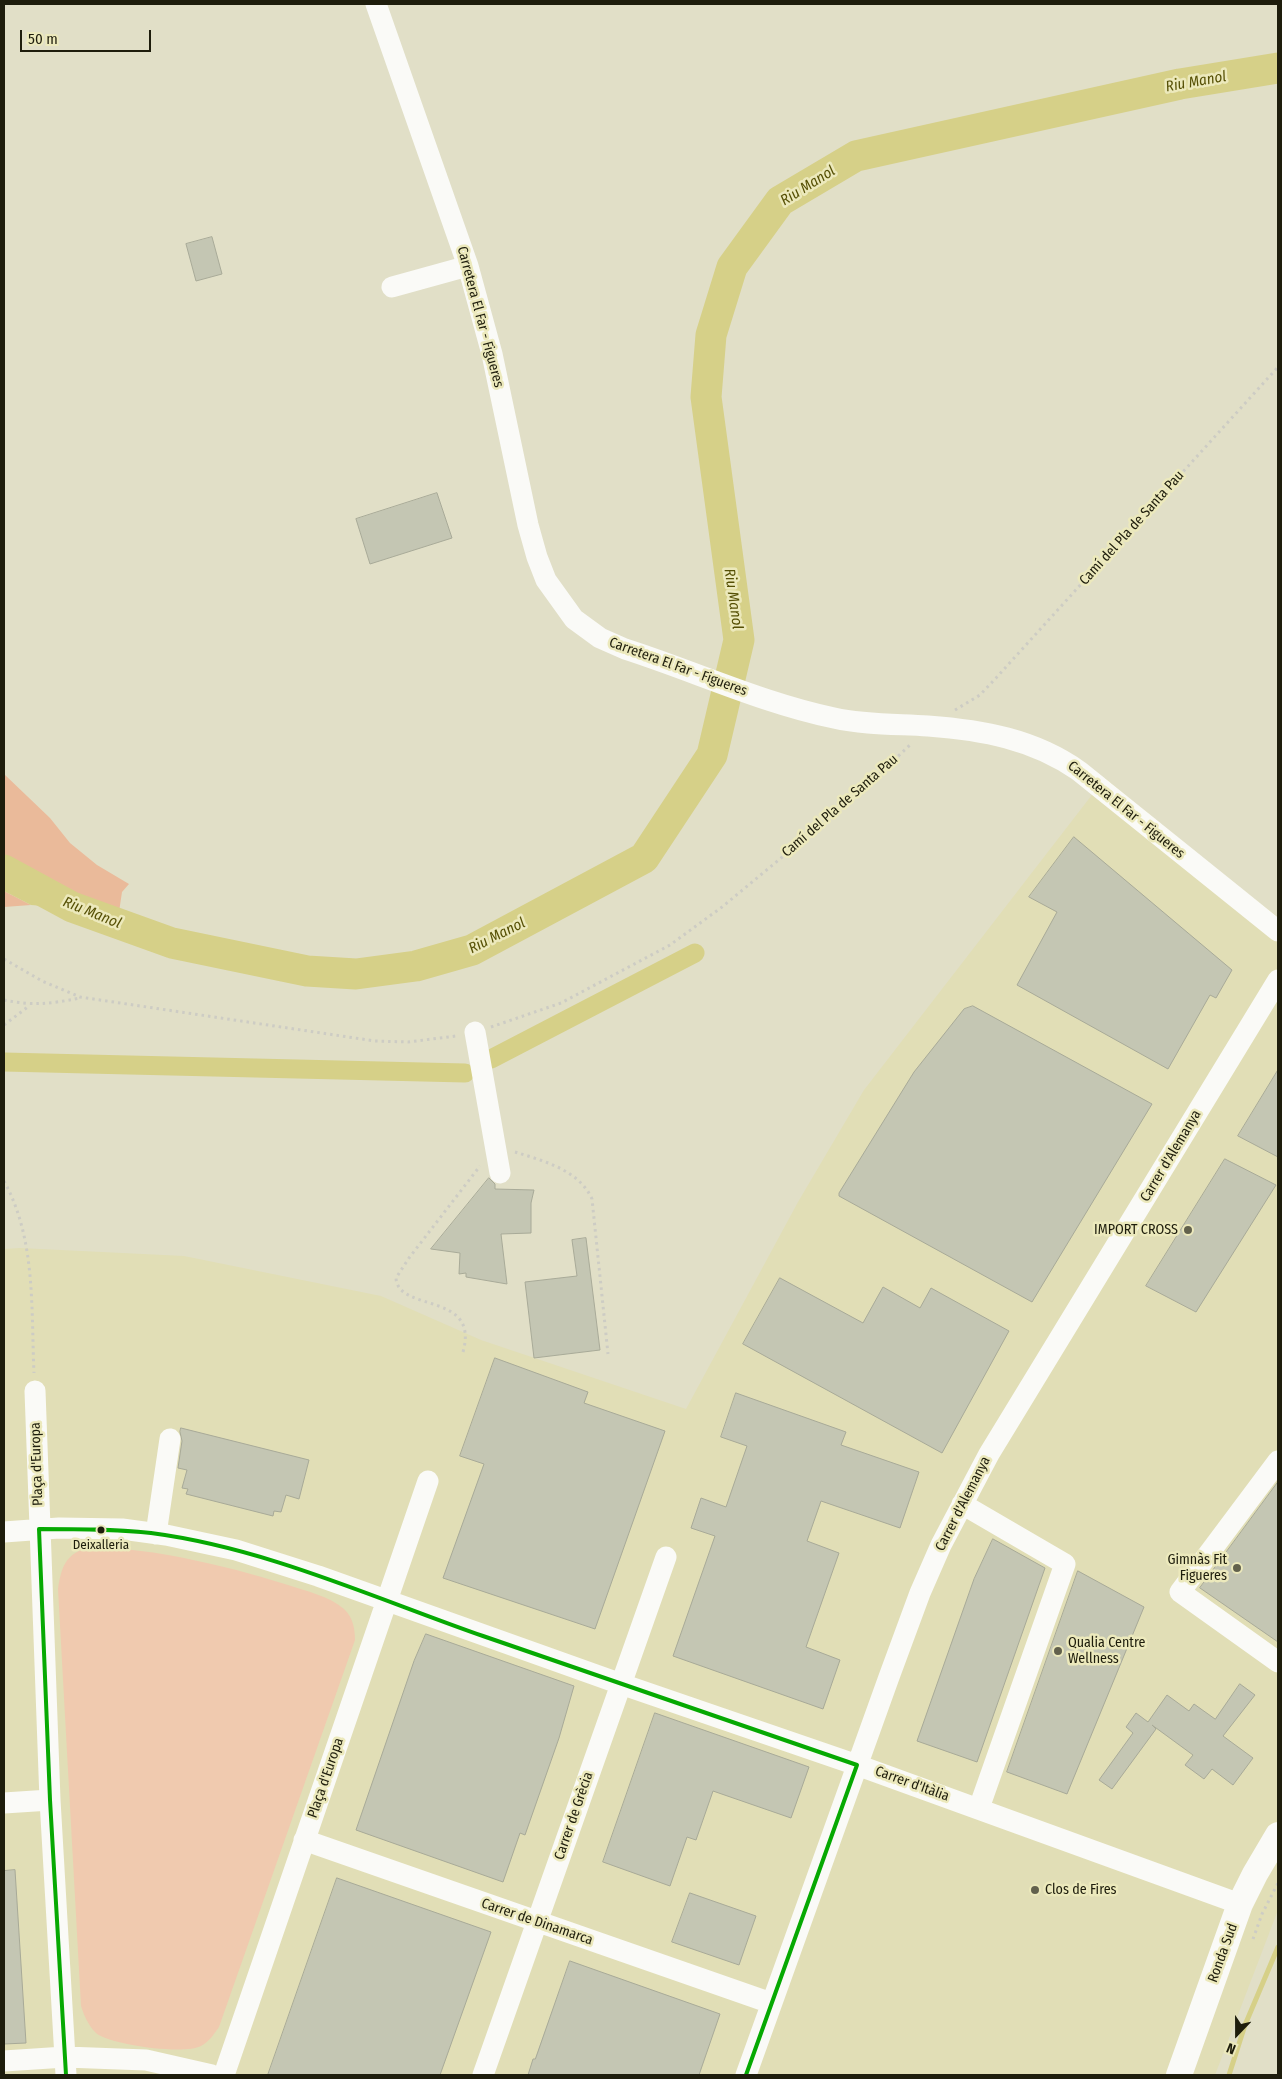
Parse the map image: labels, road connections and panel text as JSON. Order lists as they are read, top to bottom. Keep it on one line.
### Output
{"streets":{"main road":["Ronda Sud"],"street":["Carretera El Far - Figueres","Carrer d'Alemanya","Plaça d'Europa","Carrer d'Itàlia","Carrer de Grècia","Carrer de Dinamarca"],"path":["Camí del Pla de Santa Pau"]},"crossings":[["Carretera El Far - Figueres","Camí del Pla de Santa Pau"],["Carrer d'Alemanya","Carrer d'Itàlia"],["Carrer d'Alemanya","Carrer de Dinamarca"],["Plaça d'Europa","Carrer d'Itàlia"],["Plaça d'Europa","Carrer de Dinamarca"],["Carrer d'Itàlia","Carrer de Grècia"],["Carrer d'Itàlia","Ronda Sud"],["Carrer de Grècia","Carrer de Dinamarca"]],"water":["Riu Manol"],"places":["IMPORT CROSS","Deixalleria","Gimnàs Fit Figueres","Qualia Centre Wellness","Clos de Fires"],"scale_bar":"50 m","north":"bottom"}
